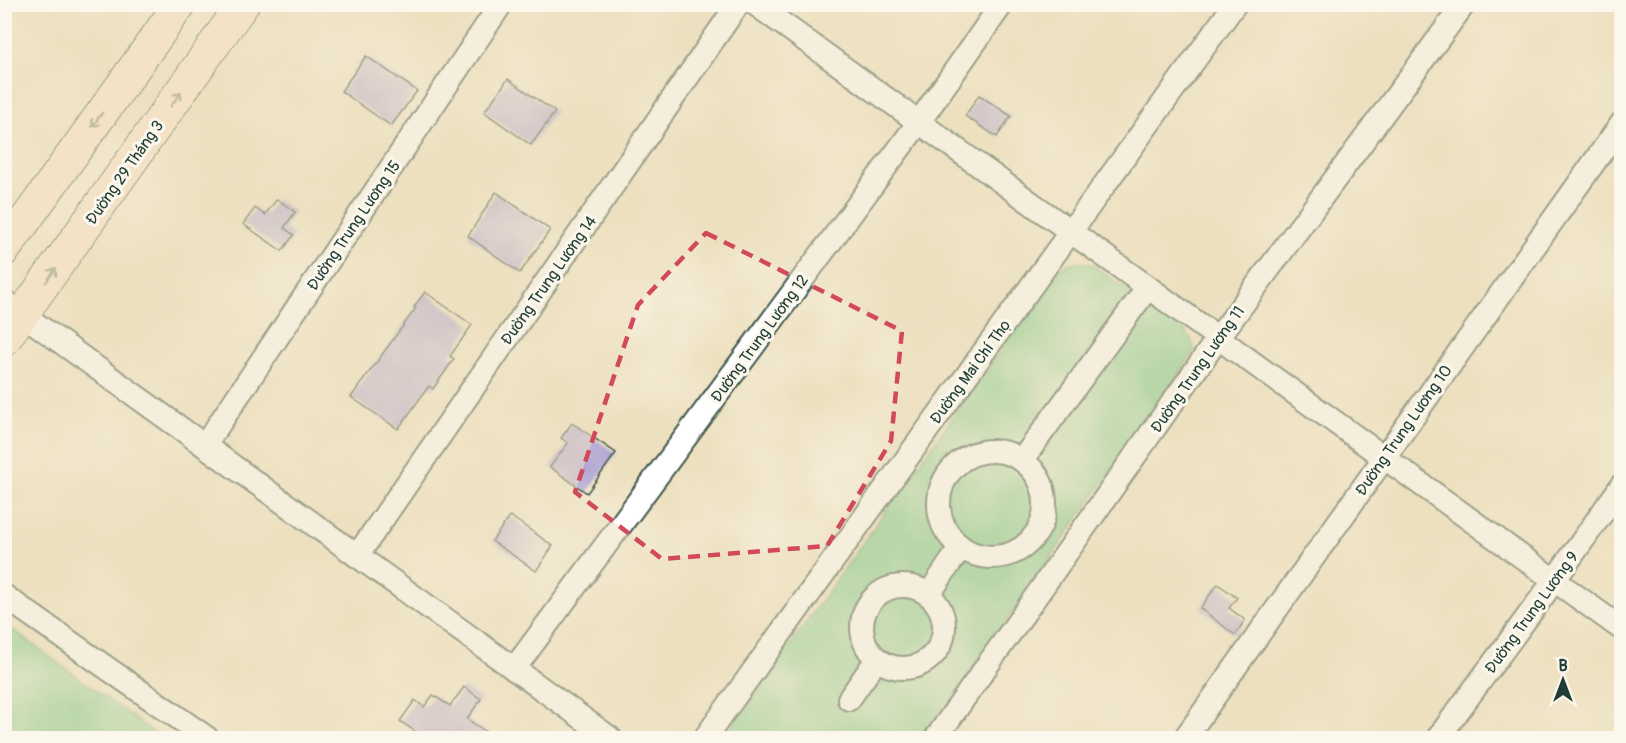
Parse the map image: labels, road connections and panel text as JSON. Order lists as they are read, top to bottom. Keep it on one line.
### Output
{"streets":{"street":["Đường 29 Tháng 3","Đường Trung Lương 15","Đường Trung Lương 14","Đường Trung Lương 12","Đường Trung Lương 11","Đường Mai Chí Thọ","Đường Trung Lương 10","Đường Trung Lương 9"]},"north":"top"}
